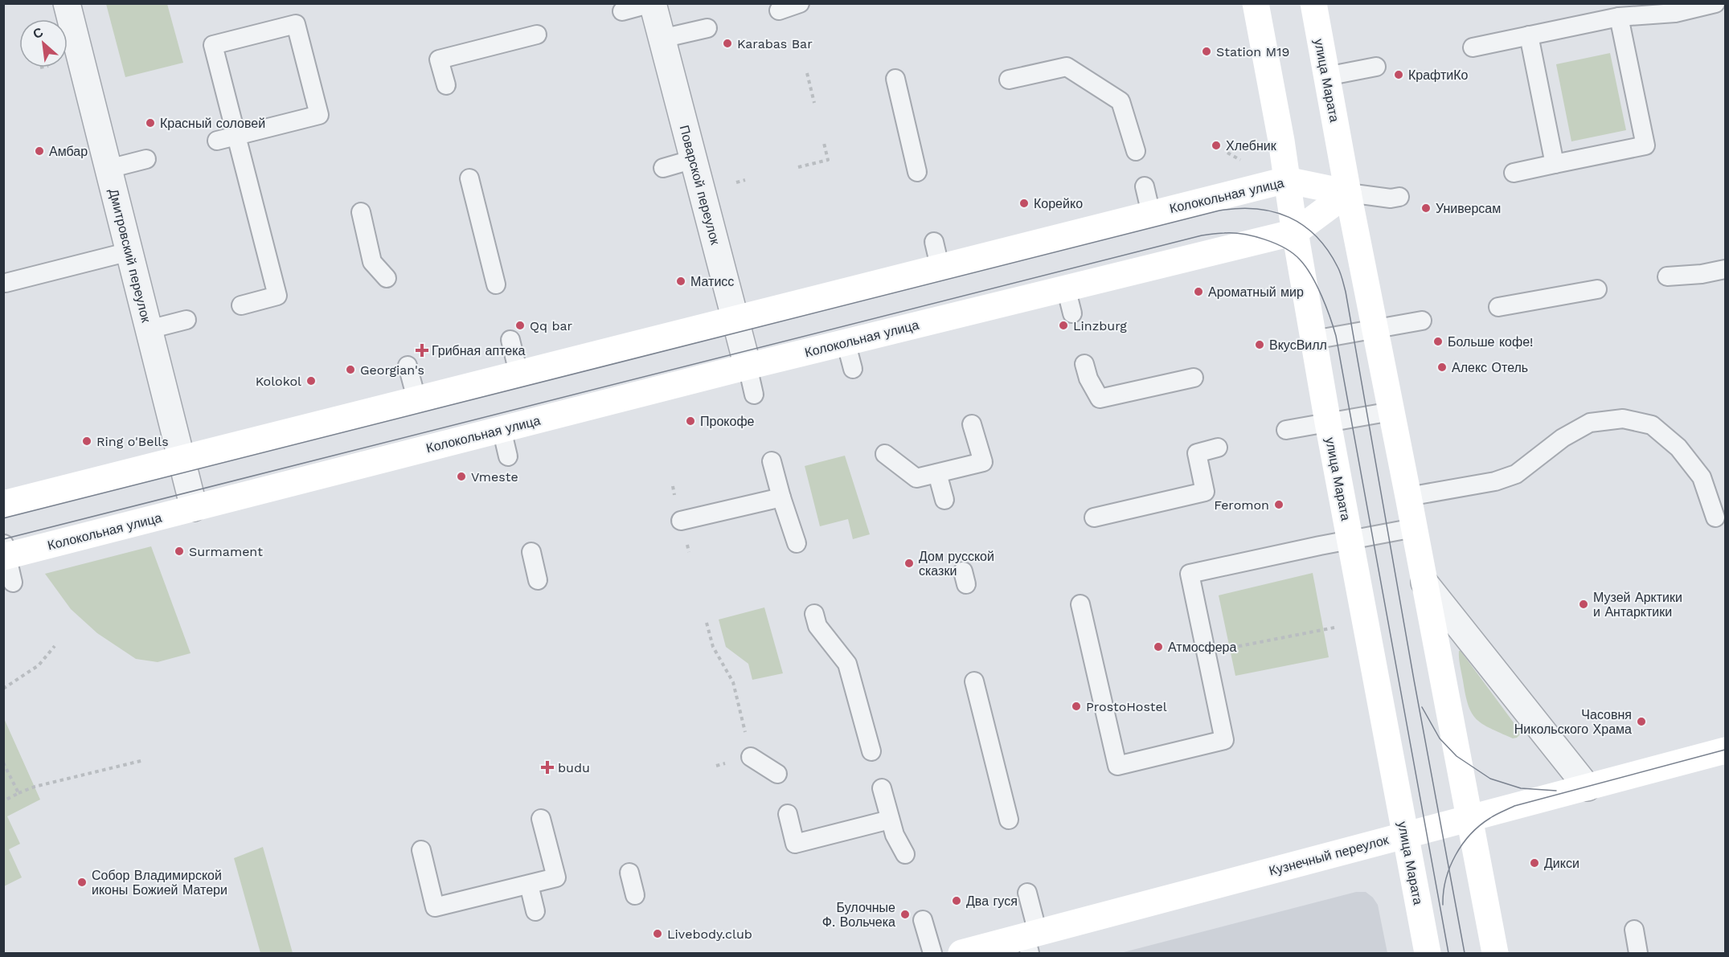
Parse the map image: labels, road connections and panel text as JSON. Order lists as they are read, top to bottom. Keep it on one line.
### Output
{"streets":{"street":["улица Марата","Поварской переулок","Колокольная улица","Дмитровский переулок","Кузнечный переулок"]},"crossings":[["улица Марата","Колокольная улица"],["улица Марата","Кузнечный переулок"],["Поварской переулок","Колокольная улица"],["Колокольная улица","Дмитровский переулок"]],"places":{"other":["Karabas Bar","Station M19","КрафтиКо","Красный соловей","Хлебник","Амбар","Корейко","Универсам","Матисс","Ароматный мир","Qq bar","Linzburg","Больше кофе!","ВкусВилл","Алекс Отель","Georgian's","Kolokol","Прокофе","Ring o'Bells","Vmeste","Feromon","Surmament","Дом русской сказки","Музей Арктики и Антарктики","Атмосфера","ProstoHostel","Часовня Никольского Храма","Дикси","Собор Владимирской иконы Божией Матери","Два гуся","Булочные Ф. Вольчека","Livebody.club"],"health":["Грибная аптека","budu"]},"north":"top left"}
